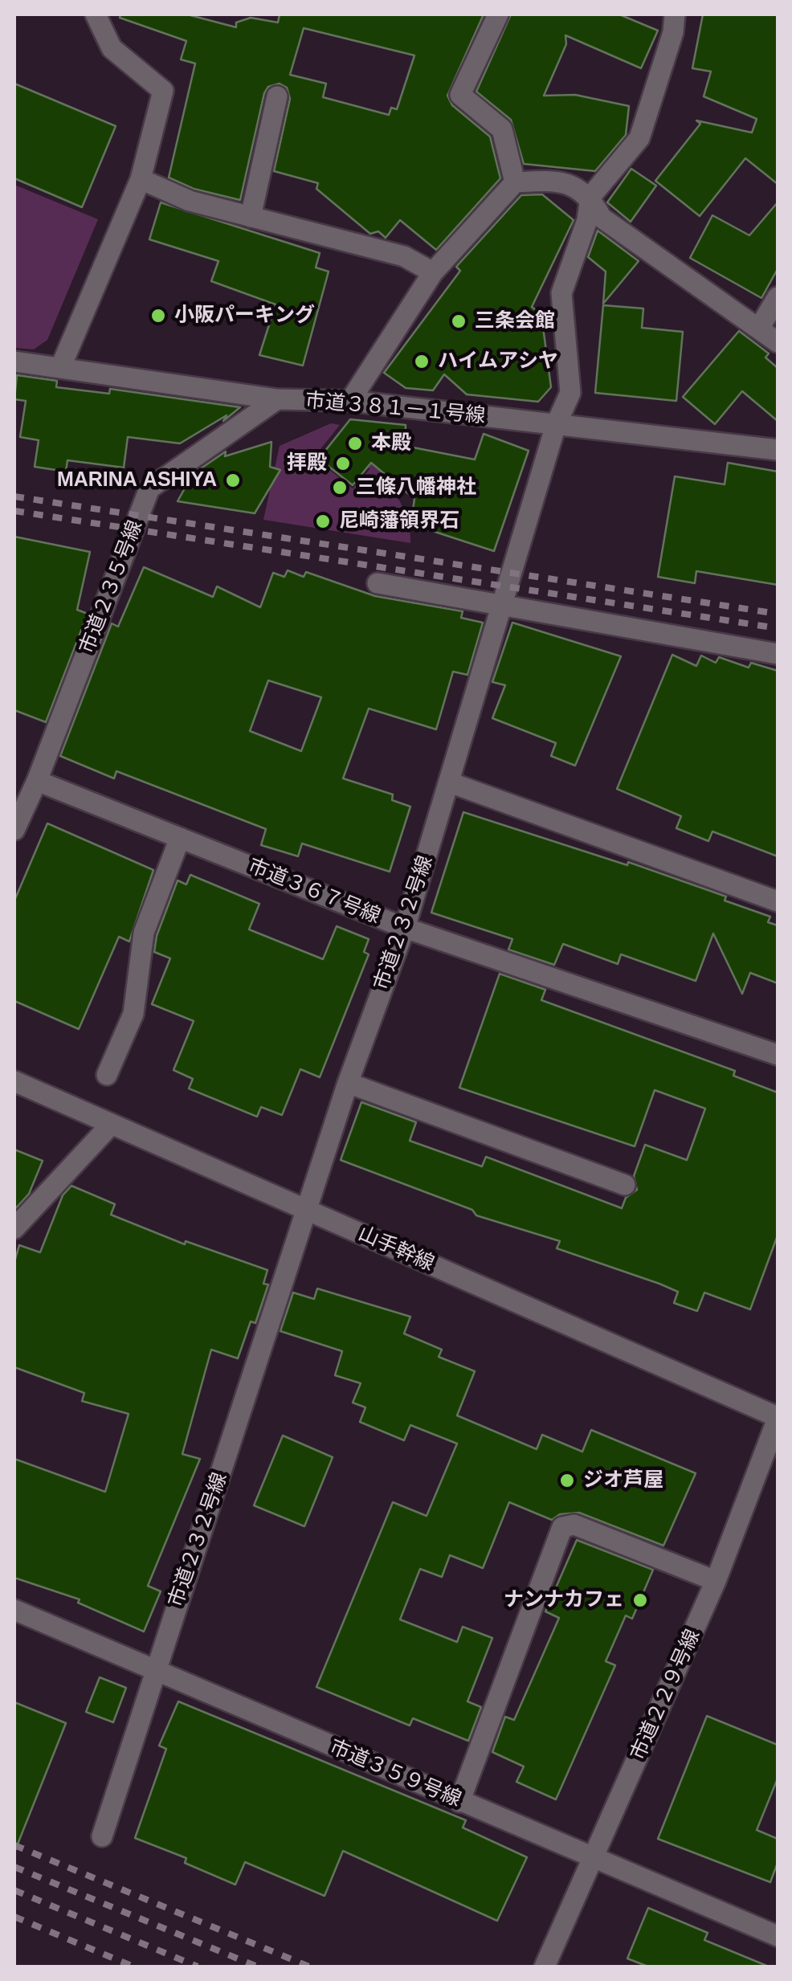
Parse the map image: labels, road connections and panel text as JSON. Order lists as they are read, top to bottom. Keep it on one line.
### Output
{"streets":{"street":["市道３８１－１号線","市道２３５号線","市道３６７号線","市道２３２号線","山手幹線","市道２２９号線","市道３５９号線"]},"crossings":[["市道３８１－１号線","市道２３５号線"],["市道３８１－１号線","市道２３２号線"],["市道２３５号線","市道３６７号線"],["市道３６７号線","市道２３２号線"],["市道２３２号線","山手幹線"],["市道２３２号線","市道３５９号線"],["山手幹線","市道２２９号線"],["市道２２９号線","市道３５９号線"]],"places":["小阪パーキング","三条会館","ハイムアシヤ","本殿","拝殿","MARINA ASHIYA","三條八幡神社","尼崎藩領界石","ジオ芦屋","ナンナカフェ"]}
